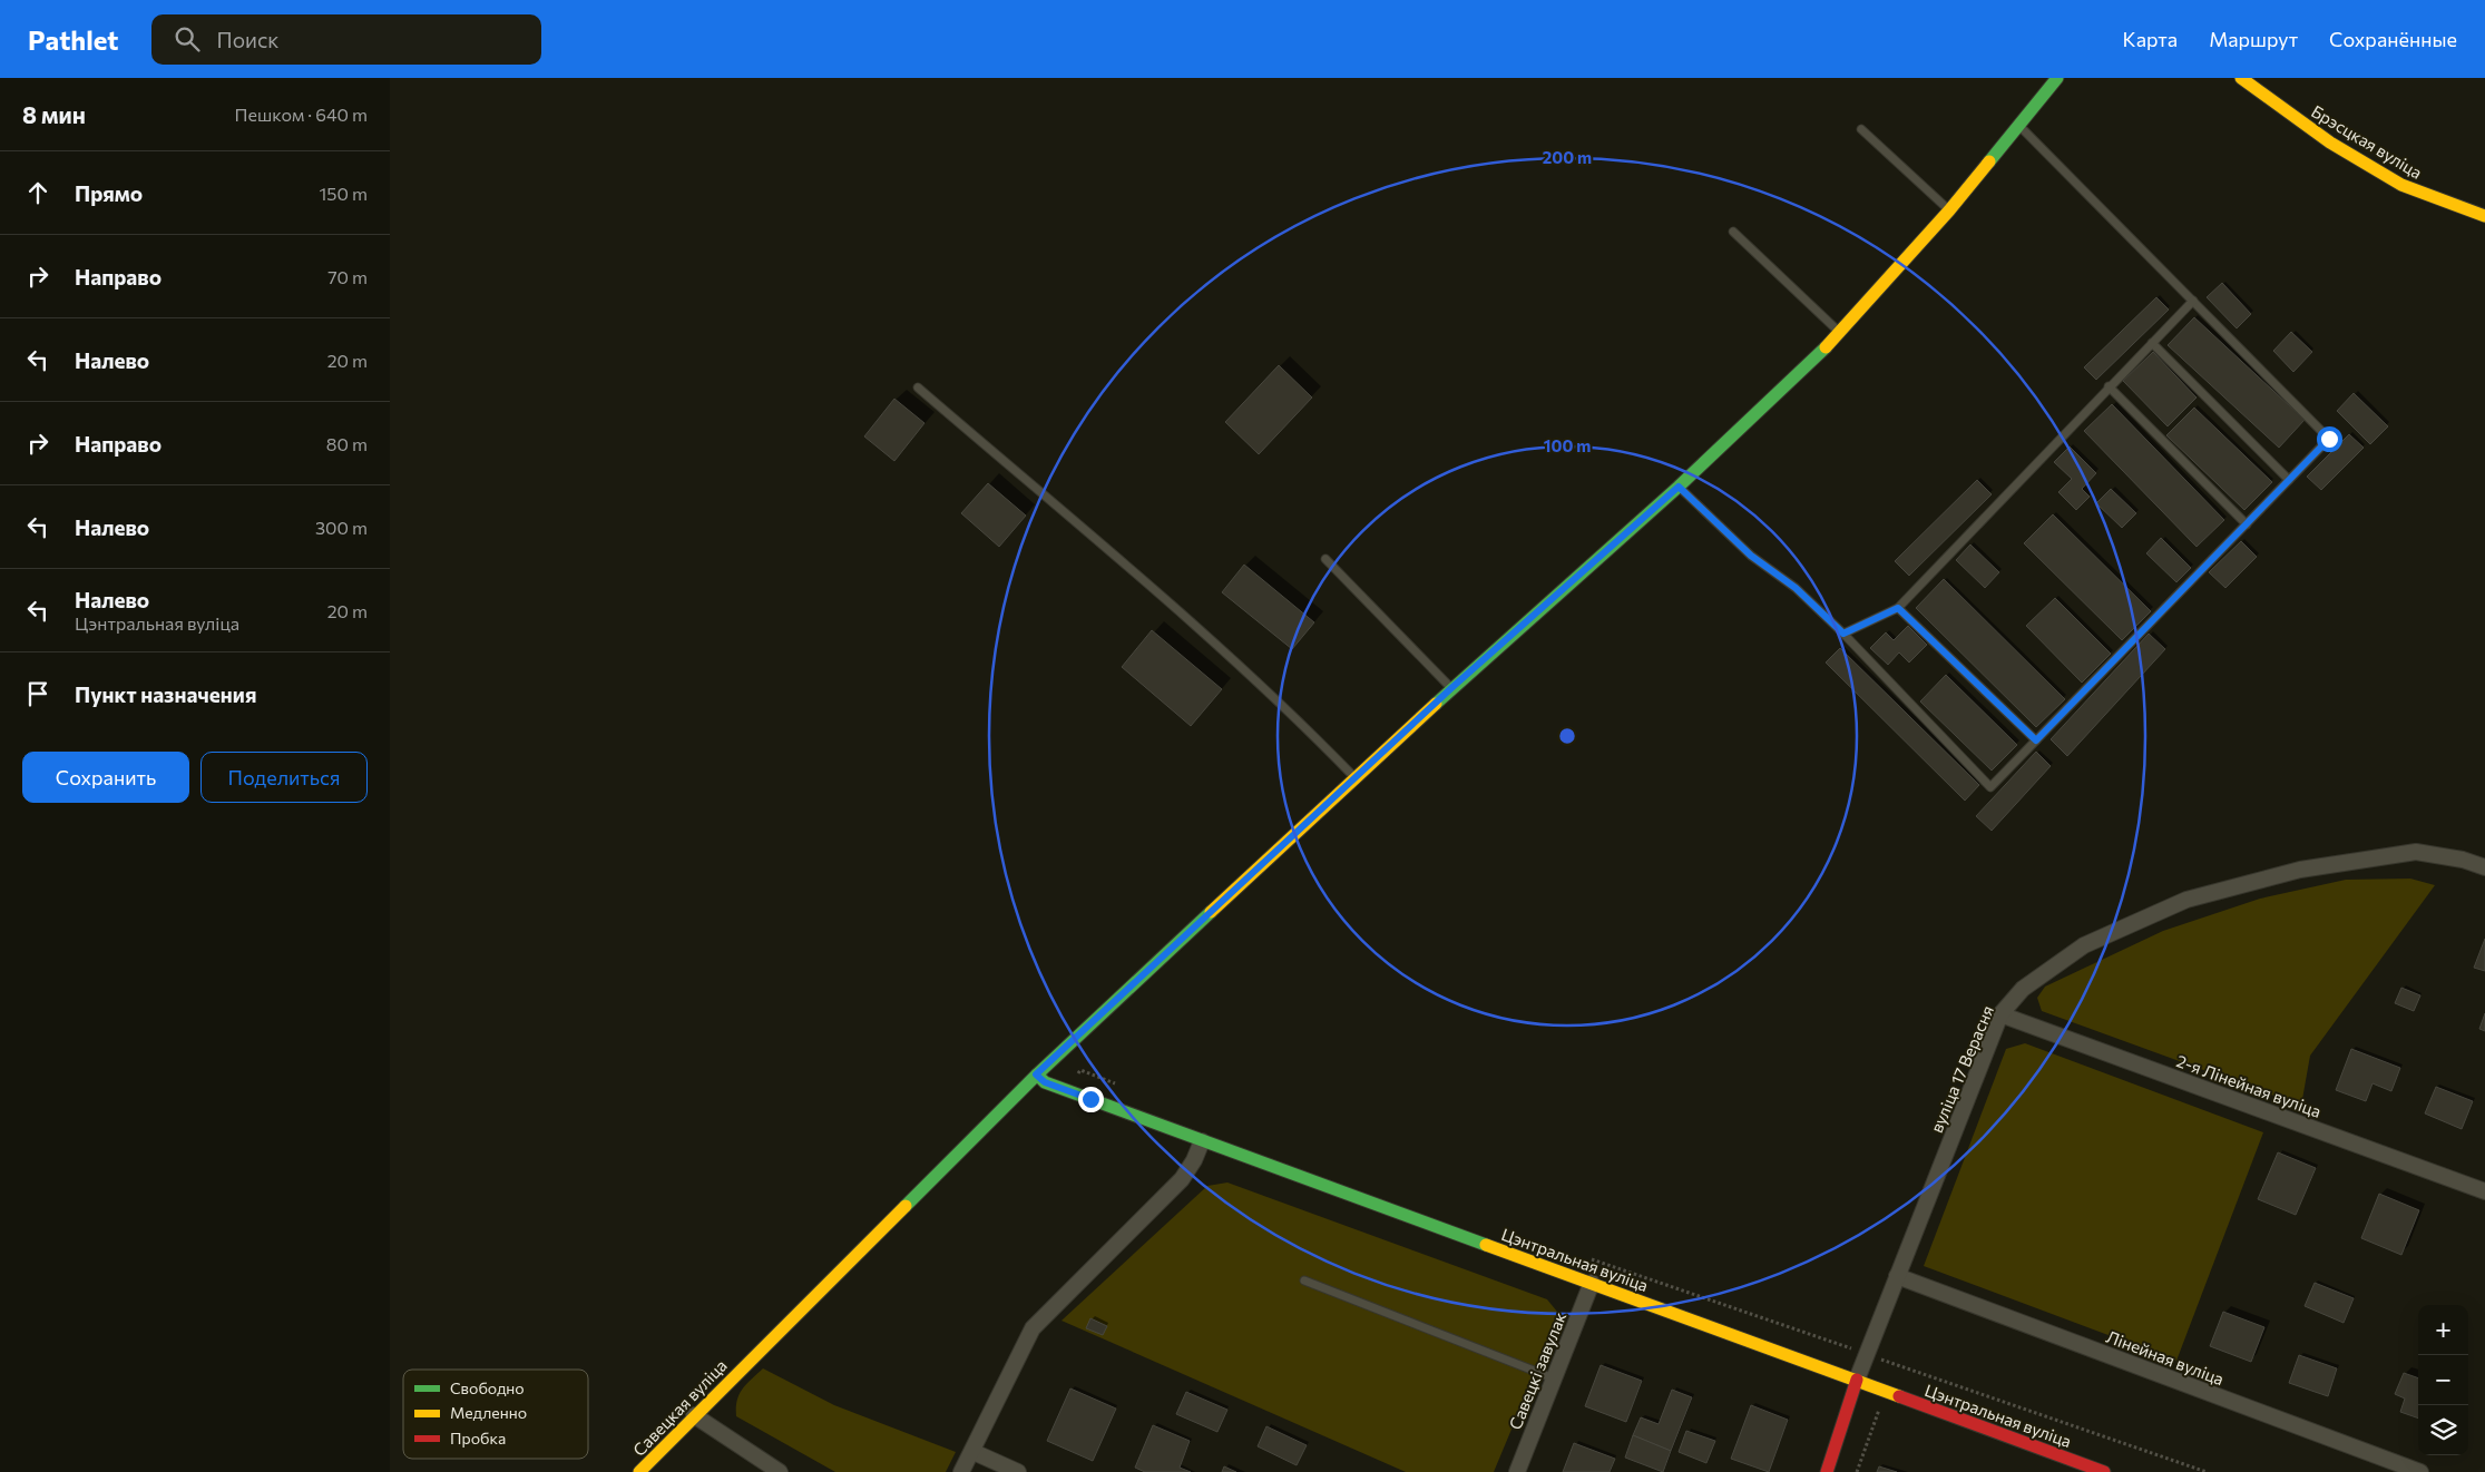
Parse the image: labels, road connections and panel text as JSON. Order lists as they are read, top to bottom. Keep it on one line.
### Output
{"streets":{"street":["Брэсцкая вуліца","вуліца 17 Верасня","2-я Лінейная вуліца","Цэнтральная вуліца","Лінейная вуліца","Савецкі завулак","Савецкая вуліца"]},"crossings":[["вуліца 17 Верасня","2-я Лінейная вуліца"],["вуліца 17 Верасня","Цэнтральная вуліца"],["вуліца 17 Верасня","Лінейная вуліца"],["Цэнтральная вуліца","Савецкі завулак"],["Цэнтральная вуліца","Савецкая вуліца"]],"legend":["Свободно","Медленно","Пробка"],"page":{"header":"Pathlet","search":"Поиск","nav":["Карта","Маршрут","Сохранённые"],"heading":["8 мин","Пешком · 640 m"],"list":[["Прямо","150 m"],["Направо","70 m"],["Налево","20 m"],["Направо","80 m"],["Налево","300 m"],["Налево","Цэнтральная вуліца","20 m"],"Пункт назначения"],"buttons":["Сохранить","Поделиться"],"map_buttons":["+","−"]},"rings":["200 m","100 m"]}
